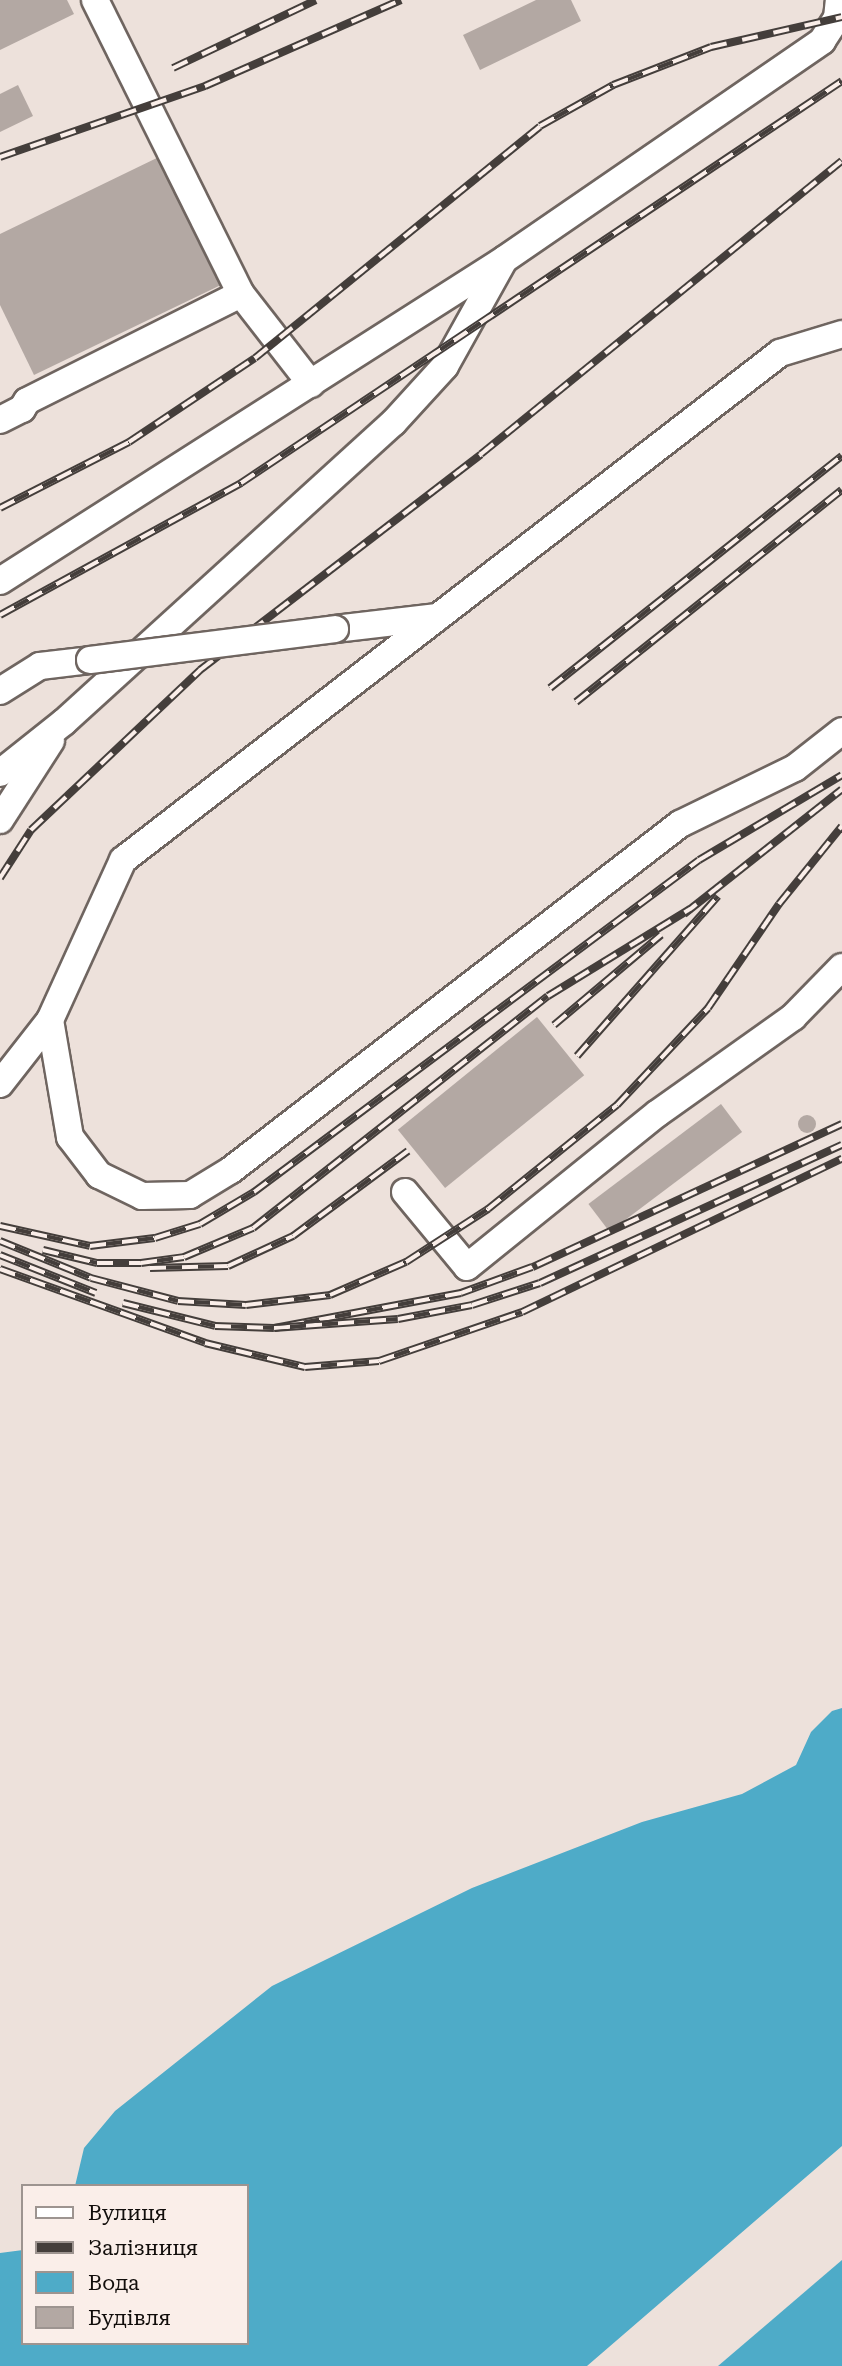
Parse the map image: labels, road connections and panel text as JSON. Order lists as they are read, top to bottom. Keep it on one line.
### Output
{"legend":["Вулиця","Залізниця","Вода","Будівля"]}
